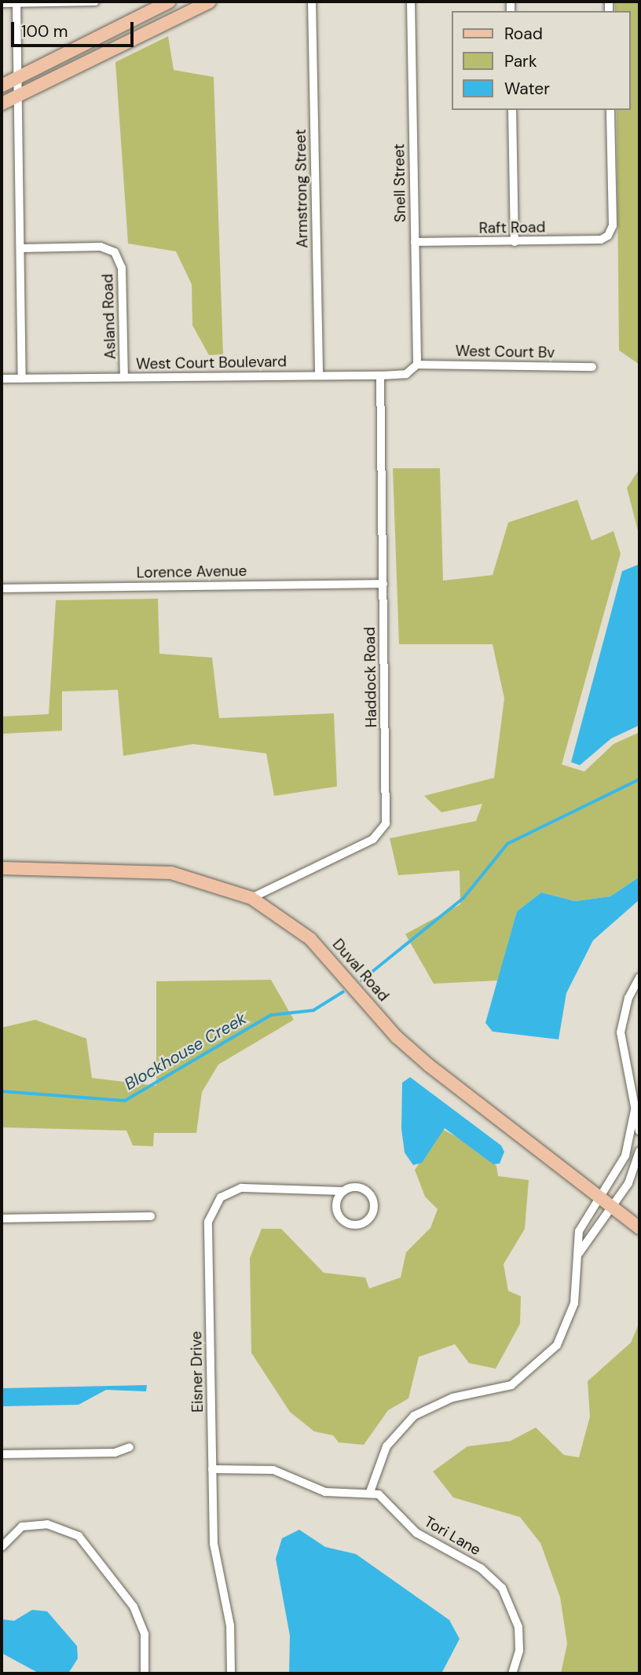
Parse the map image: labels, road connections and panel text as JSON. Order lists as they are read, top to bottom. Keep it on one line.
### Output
{"streets":{"main road":["Duval Road"],"street":["Snell Street","Armstrong Street","Raft Road","Asland Road","West Court Bv","West Court Boulevard","Lorence Avenue","Haddock Road","Eisner Drive","Tori Lane"]},"crossings":[["Snell Street","Raft Road"],["Snell Street","West Court Bv"],["Snell Street","West Court Boulevard"],["Armstrong Street","West Court Boulevard"],["Asland Road","West Court Boulevard"],["West Court Bv","West Court Boulevard"],["West Court Boulevard","Haddock Road"],["Lorence Avenue","Haddock Road"],["Haddock Road","Duval Road"]],"water":["Blockhouse Creek"],"legend":["Road","Park","Water"],"scale_bar":"100 m"}
